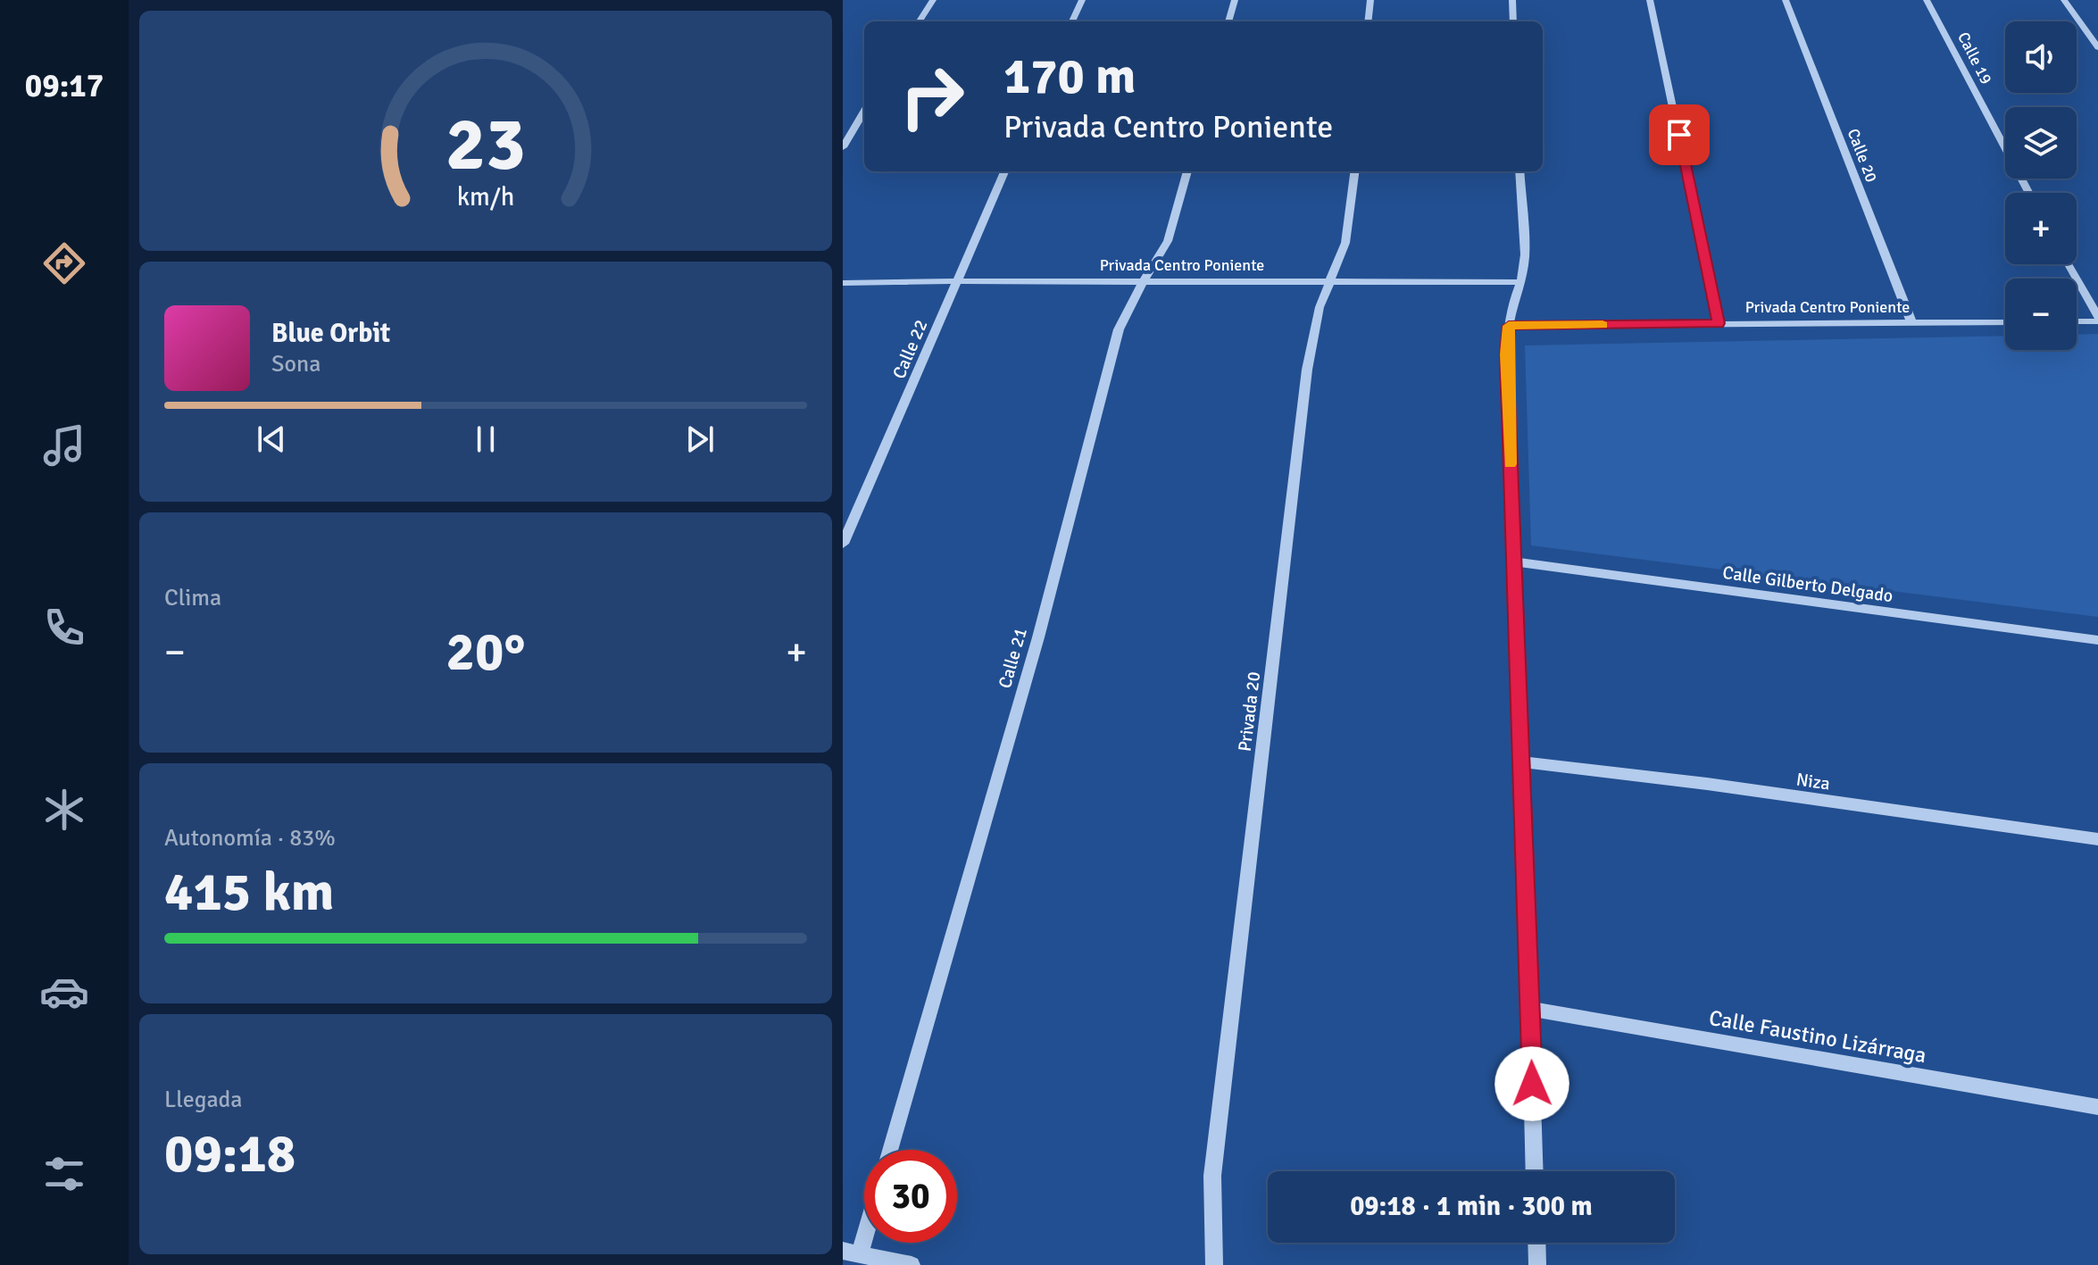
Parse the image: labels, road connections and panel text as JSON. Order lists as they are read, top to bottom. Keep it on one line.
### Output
{"streets":{"street":["Calle 19","Calle 20","Privada Centro Poniente","Calle 22","Calle Gilberto Delgado","Calle 21","Privada 20","Niza","Calle Faustino Lizárraga"]},"crossings":[["Calle 20","Privada Centro Poniente"],["Privada Centro Poniente","Calle 22"],["Privada Centro Poniente","Calle 21"],["Privada Centro Poniente","Privada 20"]],"page":{"tabs":"09:17","map_buttons":["+","−"],"turn":["170 m","Privada Centro Poniente"],"song":["Blue Orbit","Sona"],"tile":["Clima",["Autonomía · 83%","415 km"],["Llegada","09:18"]],"heat":["−","20°","+"],"limit":"30","trip":"09:18 · 1 min · 300 m","gauge":["23","km/h"]}}
